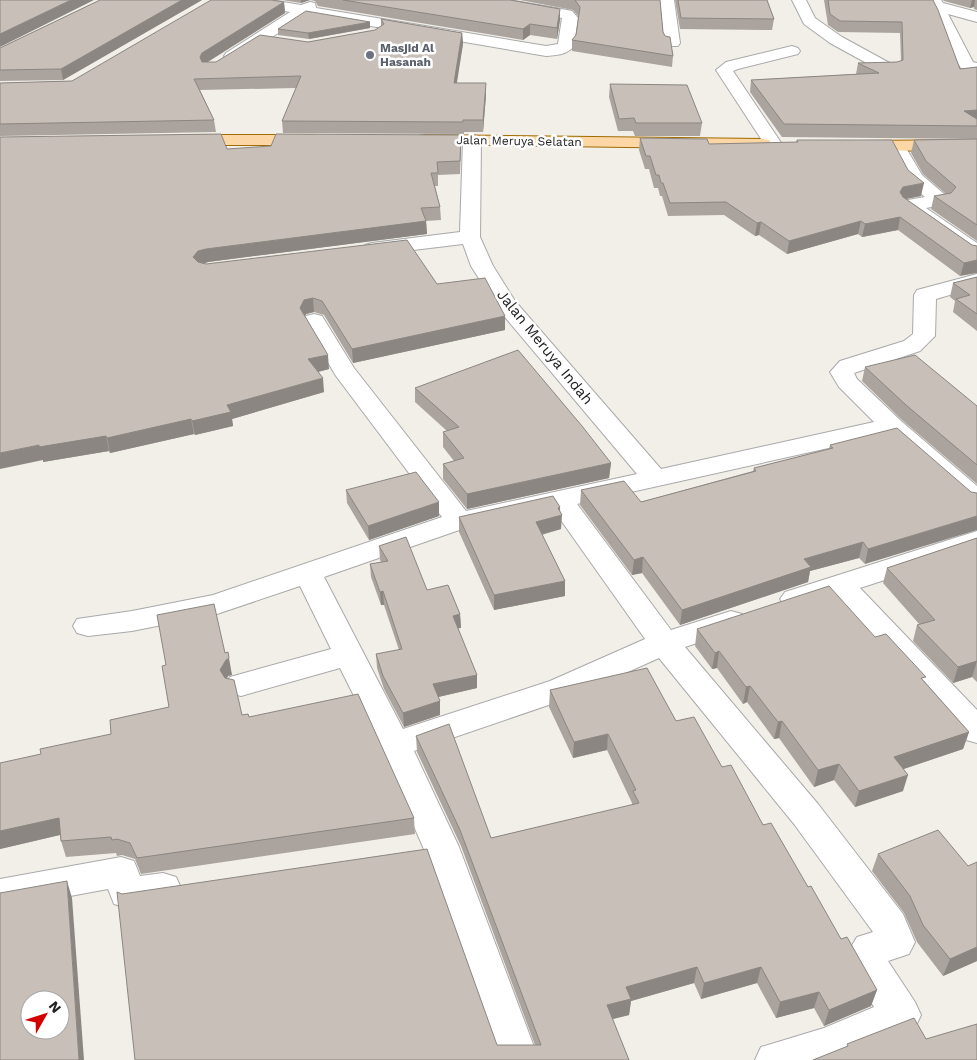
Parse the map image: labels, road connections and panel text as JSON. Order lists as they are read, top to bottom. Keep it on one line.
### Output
{"streets":{"main road":["Jalan Meruya Selatan"],"street":["Jalan Meruya Indah"]},"crossings":[["Jalan Meruya Selatan","Jalan Meruya Indah"]],"places":["Masjid Al Hasanah"],"north":"top right"}
